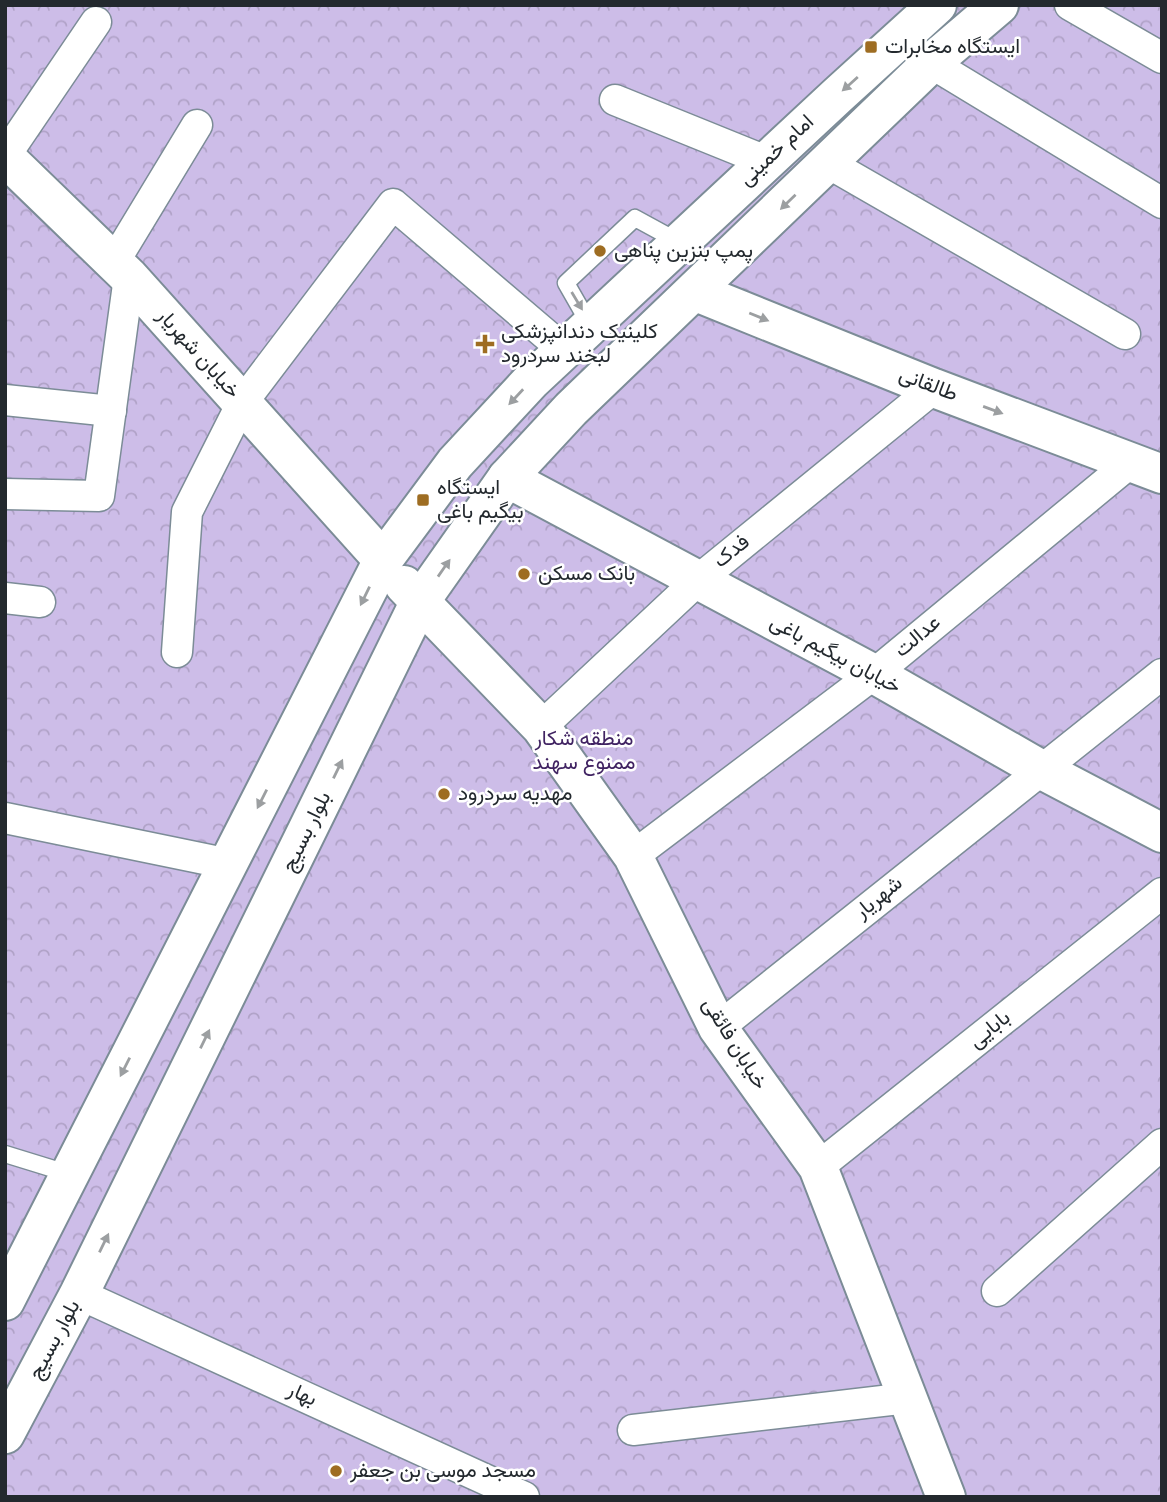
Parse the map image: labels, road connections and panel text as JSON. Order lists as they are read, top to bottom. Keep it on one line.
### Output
{"streets":{"main road":["امام خمینی","خیابان شهریار","طالقانی","خیابان بیگیم باغی","بلوار بسیج","خیابان فائقی"],"street":["فدک","عدالت","شهریار","بابایی","بهار"]},"crossings":[["امام خمینی","طالقانی"],["امام خمینی","بلوار بسیج"],["خیابان شهریار","بلوار بسیج"],["خیابان شهریار","خیابان فائقی"],["طالقانی","فدک"],["طالقانی","عدالت"],["طالقانی","بلوار بسیج"],["فدک","خیابان بیگیم باغی"],["فدک","خیابان فائقی"],["عدالت","خیابان بیگیم باغی"],["عدالت","خیابان فائقی"],["خیابان بیگیم باغی","بلوار بسیج"],["خیابان بیگیم باغی","شهریار"],["بلوار بسیج","خیابان فائقی"],["بلوار بسیج","بهار"],["شهریار","خیابان فائقی"],["بابایی","خیابان فائقی"]],"one_way":["طالقانی"],"parks":["منطقه شکار ممنوع سهند"],"places":{"transit":["ایستگاه مخابرات","ایستگاه بیگیم باغی"],"other":["پمپ بنزین پناهی","بانک مسکن","مهدیه سردرود","مسجد موسی بن جعفر"],"health":["کلینیک دندانپزشکی لبخند سردرود"]}}
